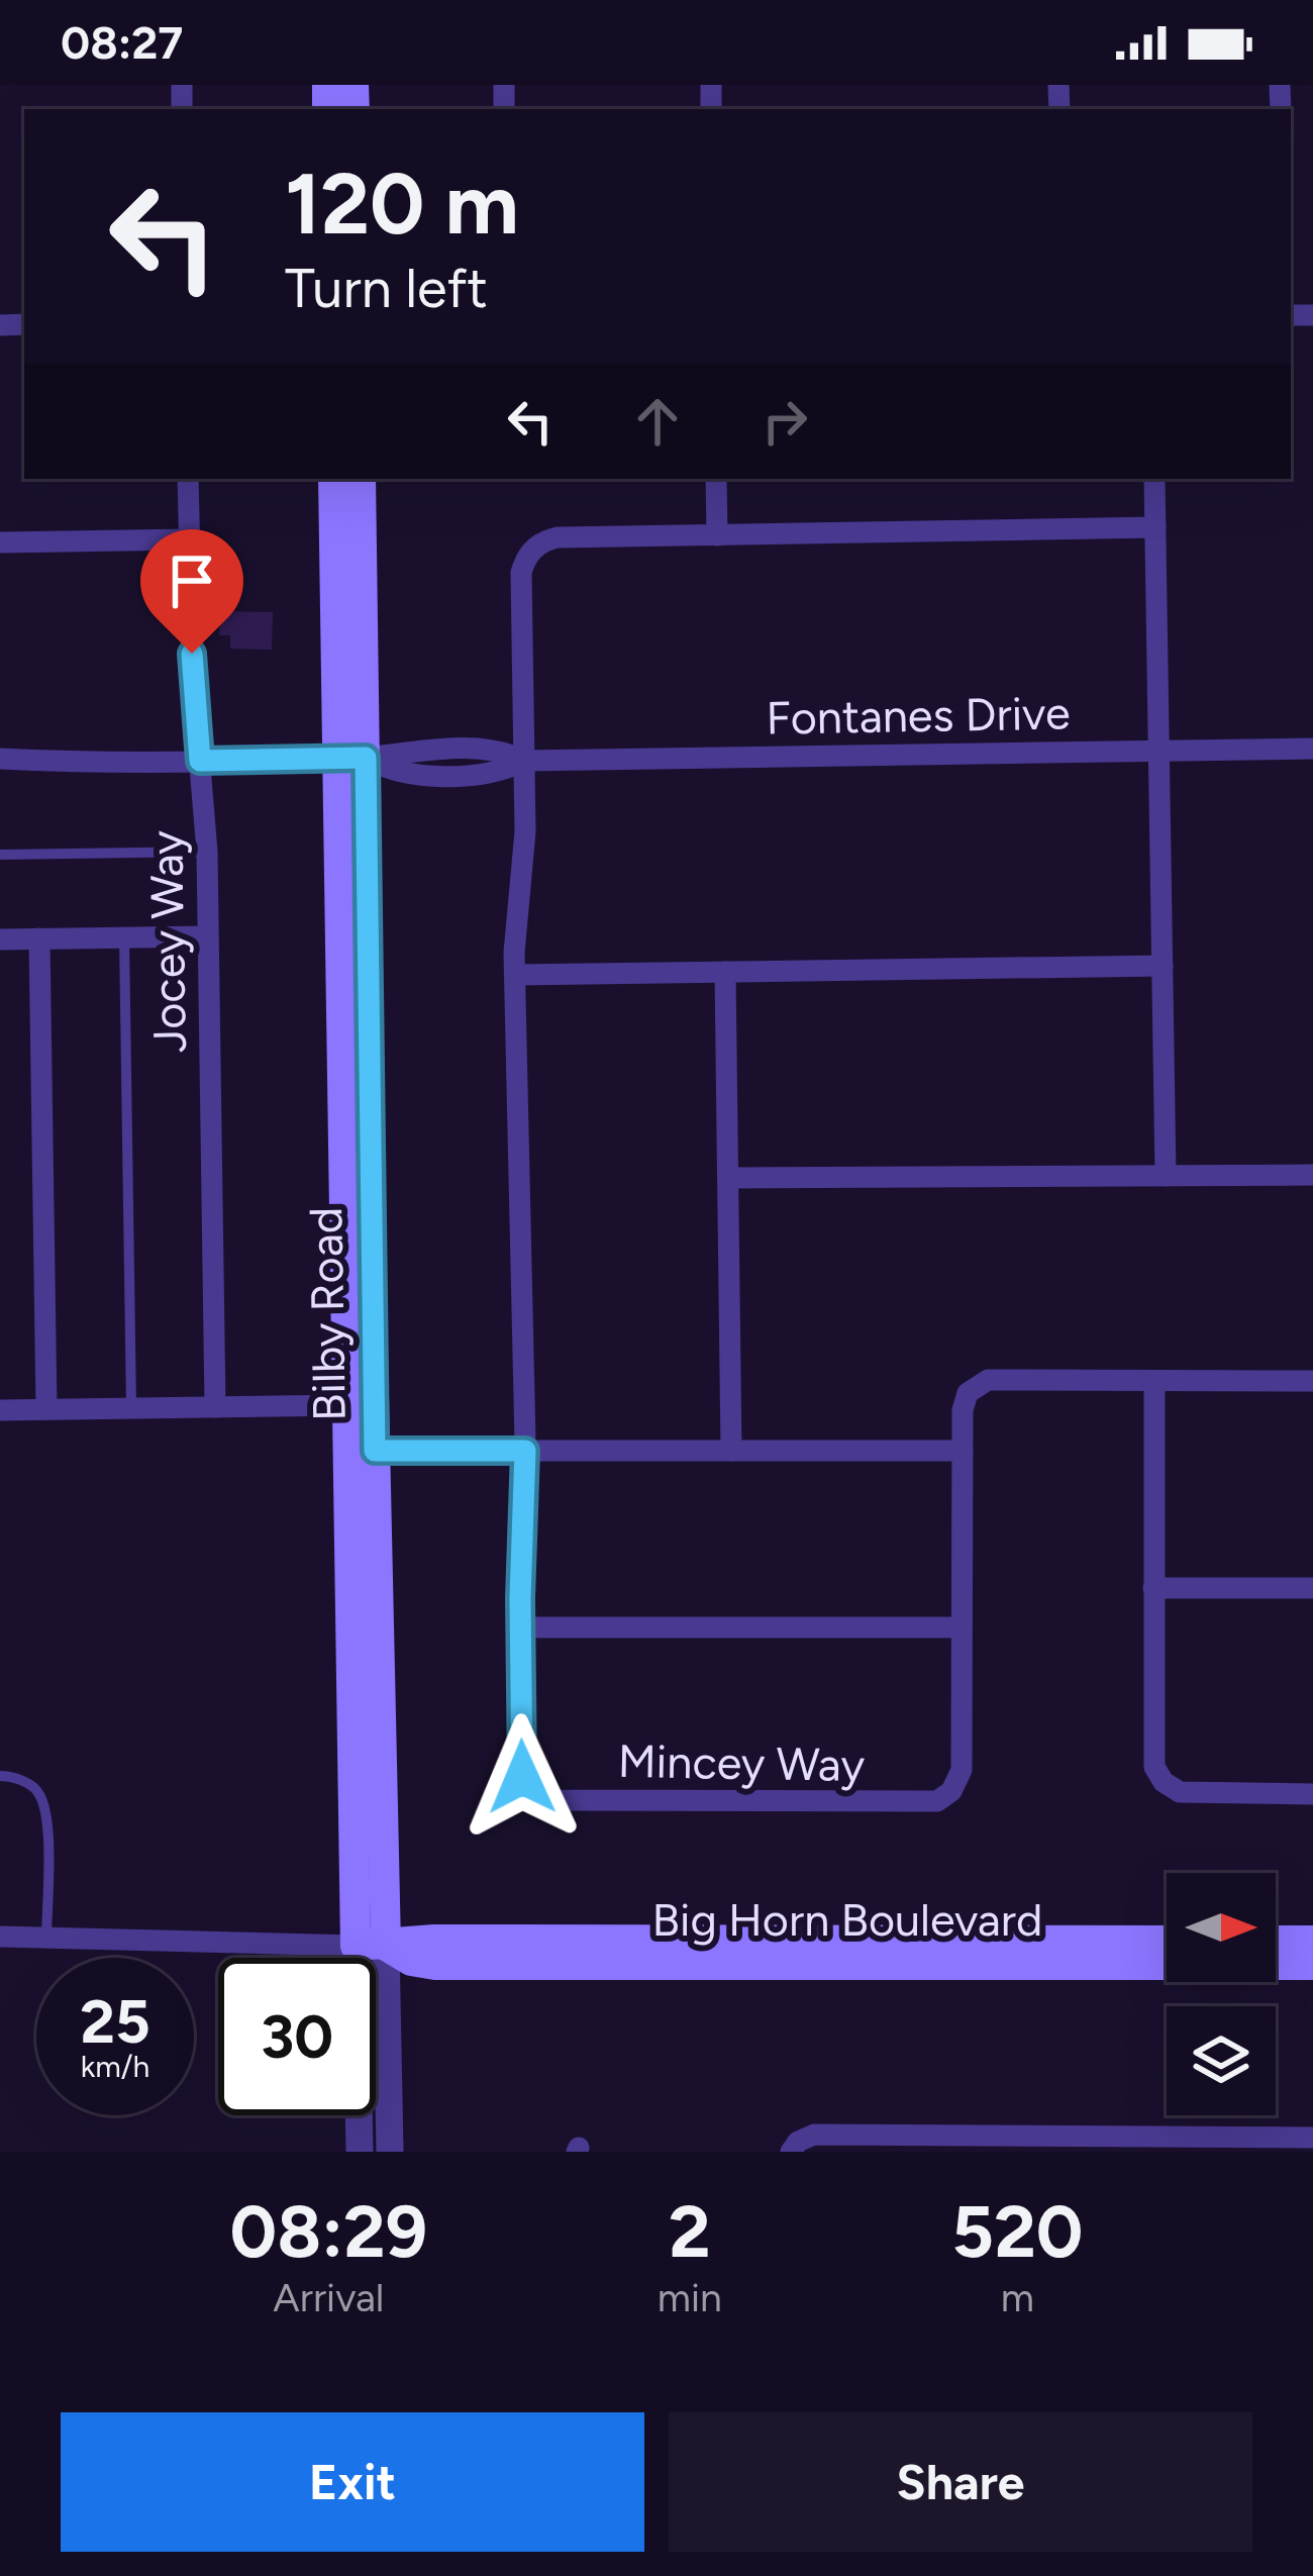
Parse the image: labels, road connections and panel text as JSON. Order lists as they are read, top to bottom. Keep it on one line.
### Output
{"streets":{"main road":["Bilby Road","Big Horn Boulevard"],"street":["Fontanes Drive","Jocey Way","Mincey Way"]},"crossings":[["Fontanes Drive","Jocey Way"],["Fontanes Drive","Bilby Road"],["Fontanes Drive","Mincey Way"],["Bilby Road","Big Horn Boulevard"]],"north":"right","page":{"status":"08:27","turn":["120 m","Turn left"],"speed":"25 km/h","limit":"30","eta":["08:29","Arrival","2","min","520","m"],"buttons":["Exit","Share"]}}
